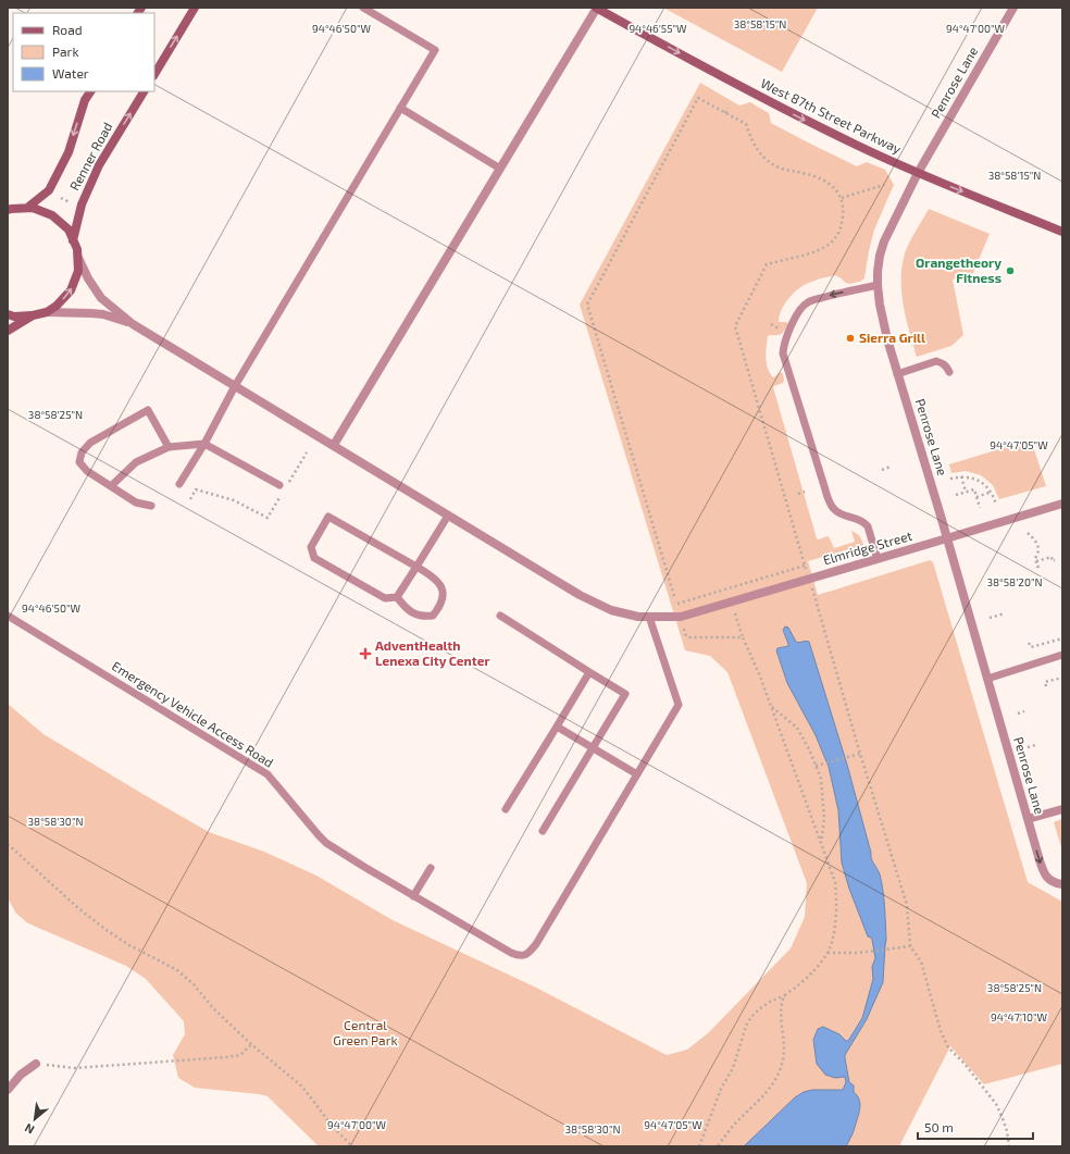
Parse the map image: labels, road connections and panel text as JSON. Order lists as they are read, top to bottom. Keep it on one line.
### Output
{"streets":{"main road":["West 87th Street Parkway","Renner Road"],"street":["Penrose Lane","Elmridge Street"],"lane":["Emergency Vehicle Access Road"]},"crossings":[["Penrose Lane","West 87th Street Parkway"],["Penrose Lane","Elmridge Street"]],"one_way":["West 87th Street Parkway"],"parks":["Central Green Park"],"places":{"other":["Orangetheory Fitness","Sierra Grill"],"health":["AdventHealth Lenexa City Center"]},"legend":["Road","Park","Water"],"scale_bar":"50 m","north":"bottom left","coordinates":["38°58'15\"N","94°46'50\"W","94°46'55\"W","94°47'00\"W","38°58'25\"N","94°47'05\"W","38°58'20\"N","38°58'30\"N","94°47'10\"W"]}
